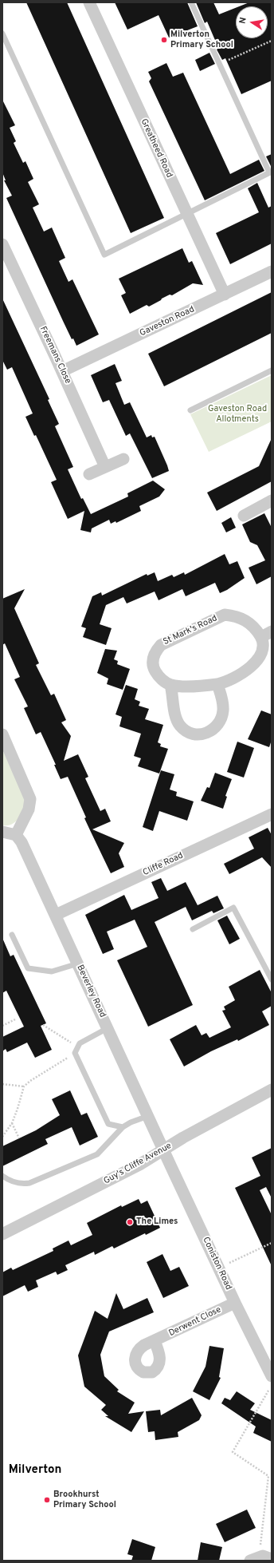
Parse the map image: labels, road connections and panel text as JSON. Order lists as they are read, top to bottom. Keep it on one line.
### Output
{"streets":{"street":["Greatheed Road","Gaveston Road","Freemans Close","St Mark's Road","Cliffe Road","Beverley Road","Guy's Cliffe Avenue","Coniston Road","Derwent Close"]},"crossings":[["Greatheed Road","Gaveston Road"],["Gaveston Road","Freemans Close"],["Cliffe Road","Beverley Road"],["Beverley Road","Guy's Cliffe Avenue"],["Beverley Road","Coniston Road"],["Guy's Cliffe Avenue","Coniston Road"],["Coniston Road","Derwent Close"]],"districts":["Milverton"],"parks":["Gaveston Road Allotments"],"places":["Milverton Primary School","The Limes","Brookhurst Primary School"],"north":"left"}
